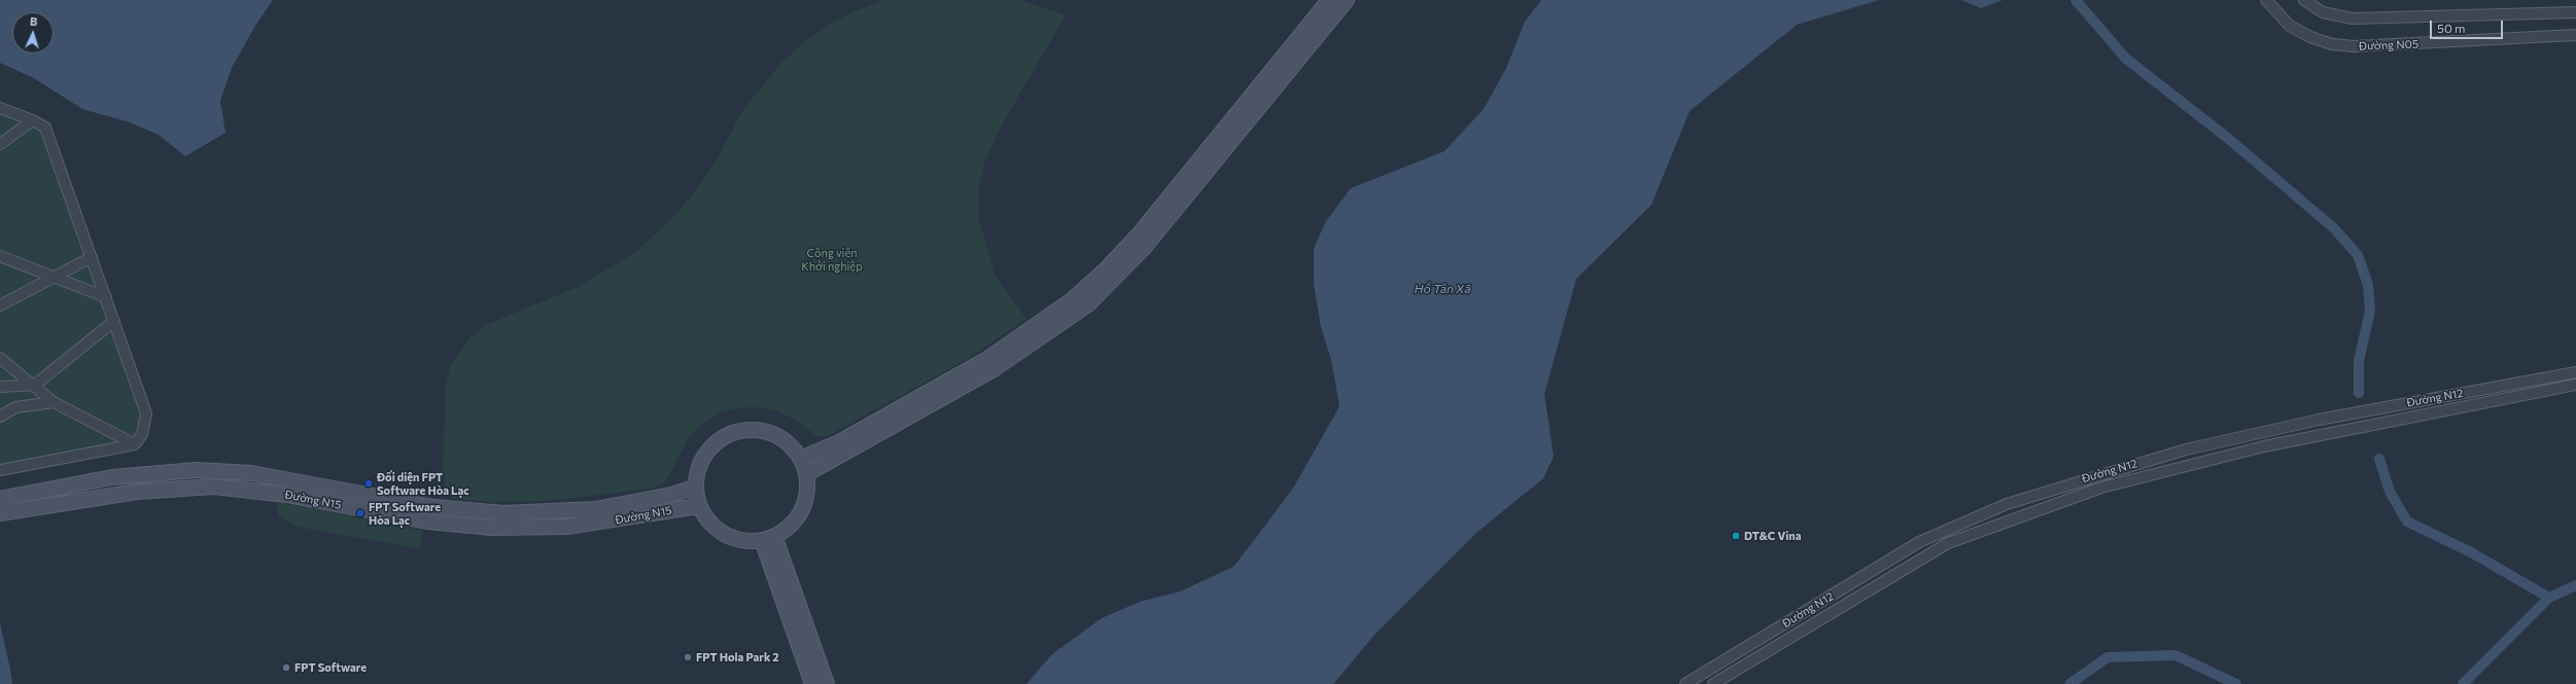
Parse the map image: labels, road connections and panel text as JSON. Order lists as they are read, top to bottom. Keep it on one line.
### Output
{"streets":{"street":["Đường N05","Đường N12","Đường N15"]},"water":["Hồ Tân Xã"],"parks":["Công viên Khởi nghiệp"],"places":["Đối diện FPT Software Hòa Lạc","FPT Software Hòa Lạc","DT&C Vina","FPT Hola Park 2","FPT Software"],"scale_bar":"50 m","north":"top"}
